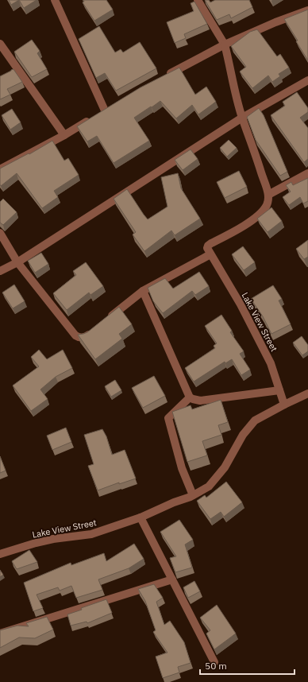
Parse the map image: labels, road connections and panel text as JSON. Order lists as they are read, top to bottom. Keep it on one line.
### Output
{"streets":{"street":["Lake View Street"]},"scale_bar":"50 m"}
